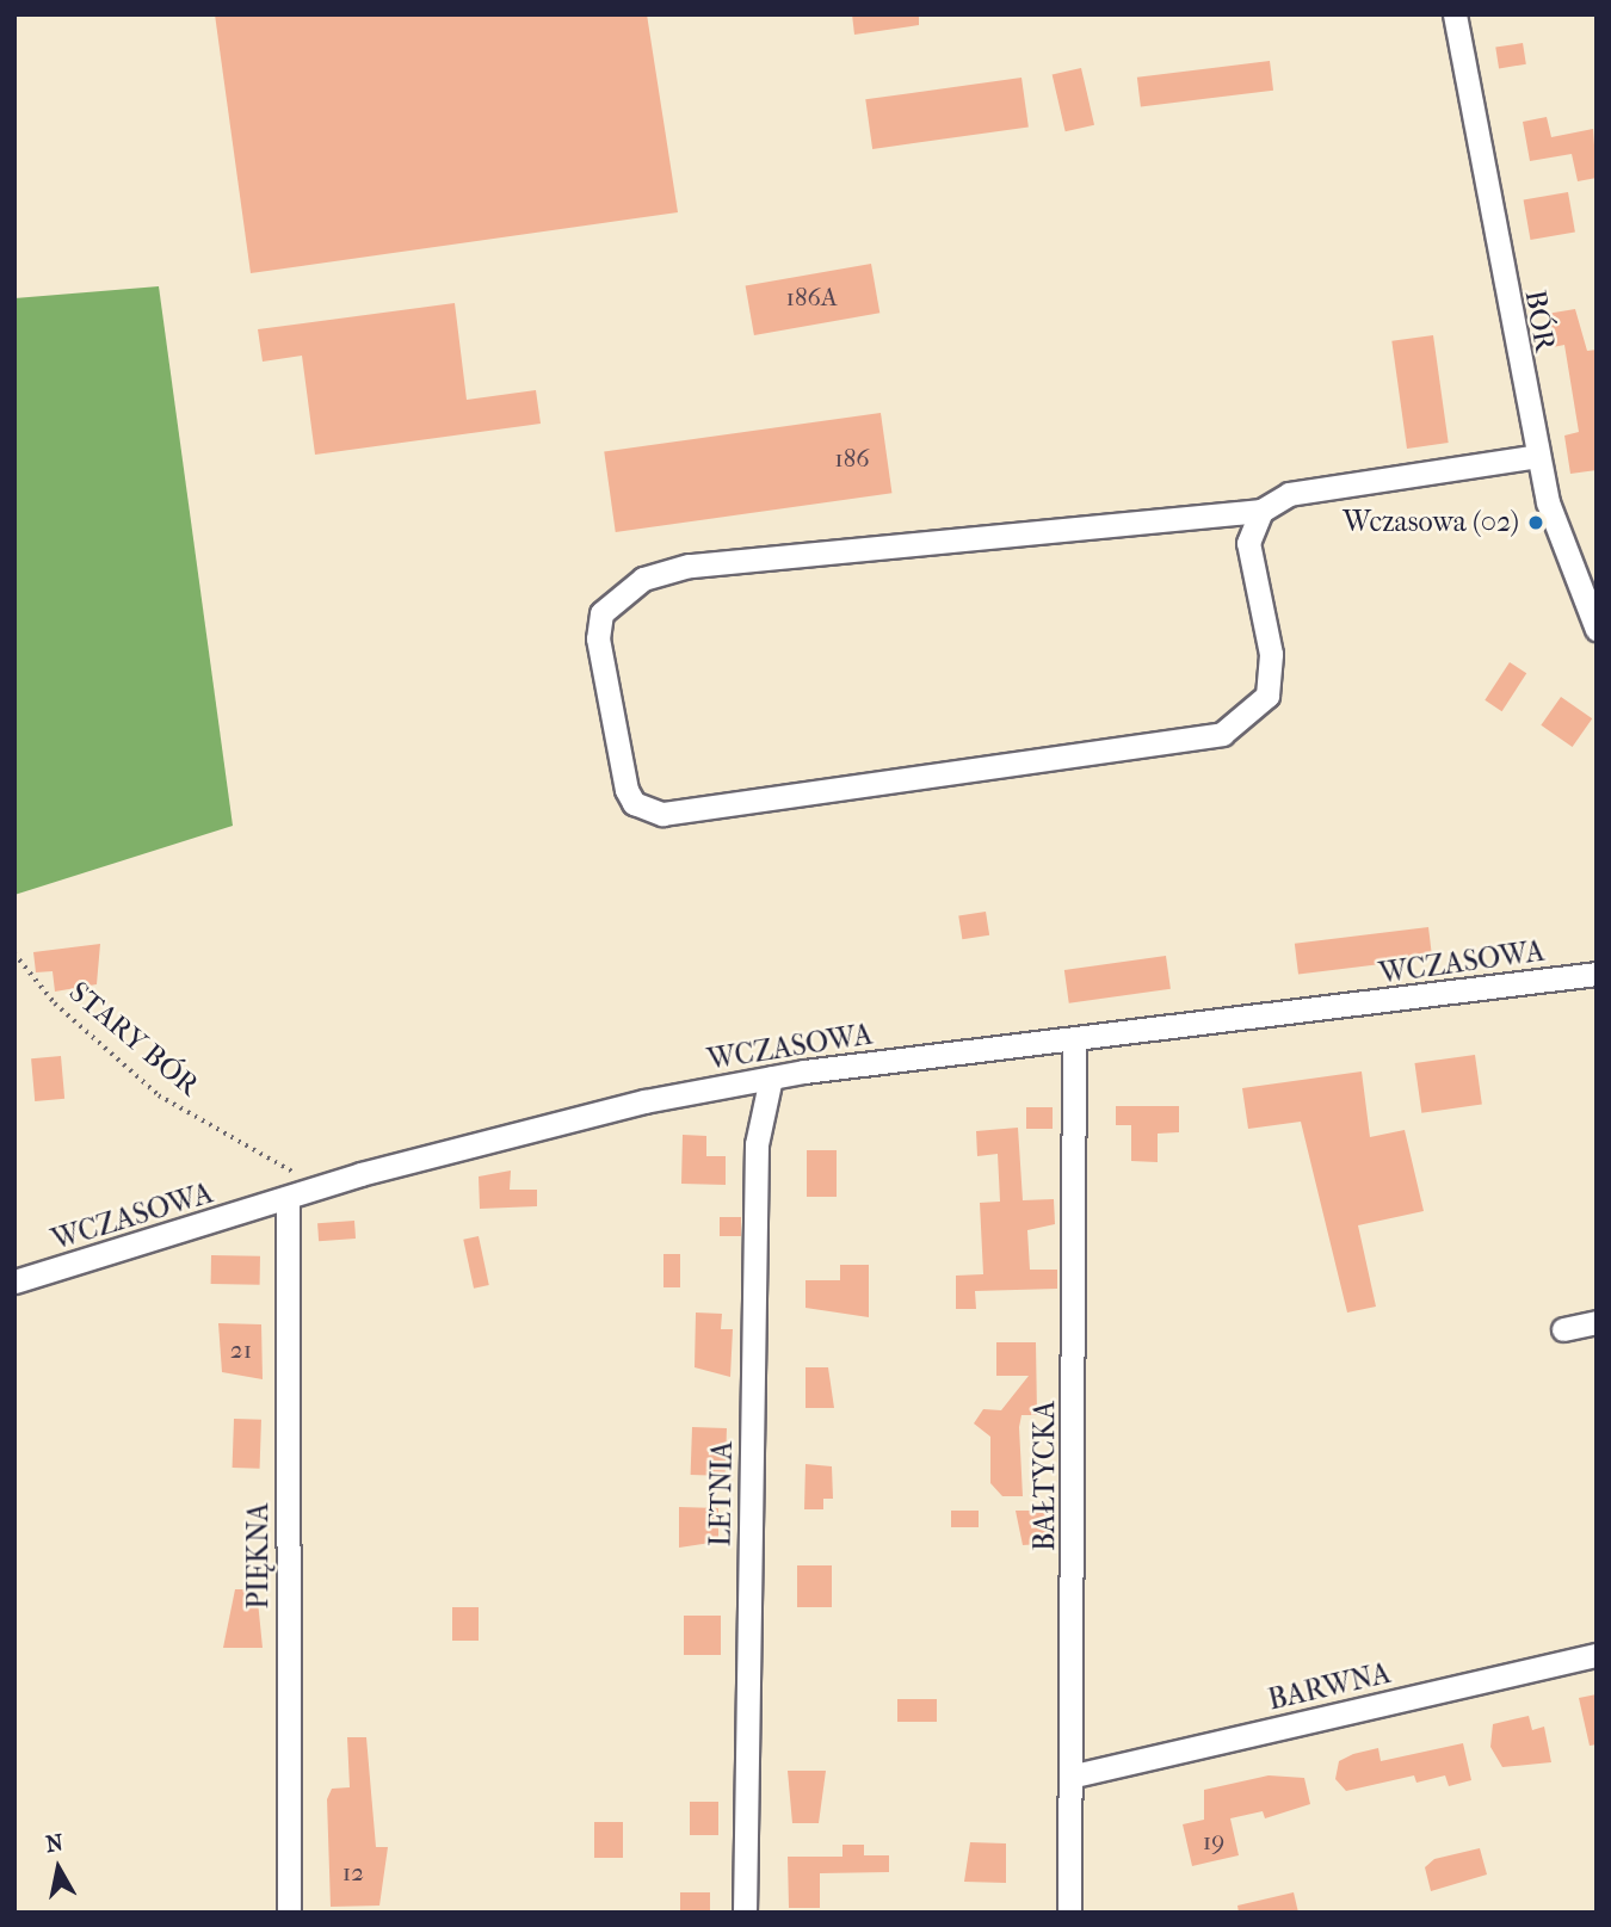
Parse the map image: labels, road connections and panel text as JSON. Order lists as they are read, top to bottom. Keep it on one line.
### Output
{"streets":{"street":["BÓR","WCZASOWA","BAŁTYCKA","LETNIA","PIĘKNA","BARWNA"],"path":["STARY BÓR"]},"crossings":[["WCZASOWA","STARY BÓR"],["WCZASOWA","BAŁTYCKA"],["WCZASOWA","LETNIA"],["WCZASOWA","PIĘKNA"],["BAŁTYCKA","BARWNA"]],"places":["Wczasowa (02)"],"house_numbers":["186A","186","21","19","12"],"north":"top"}
